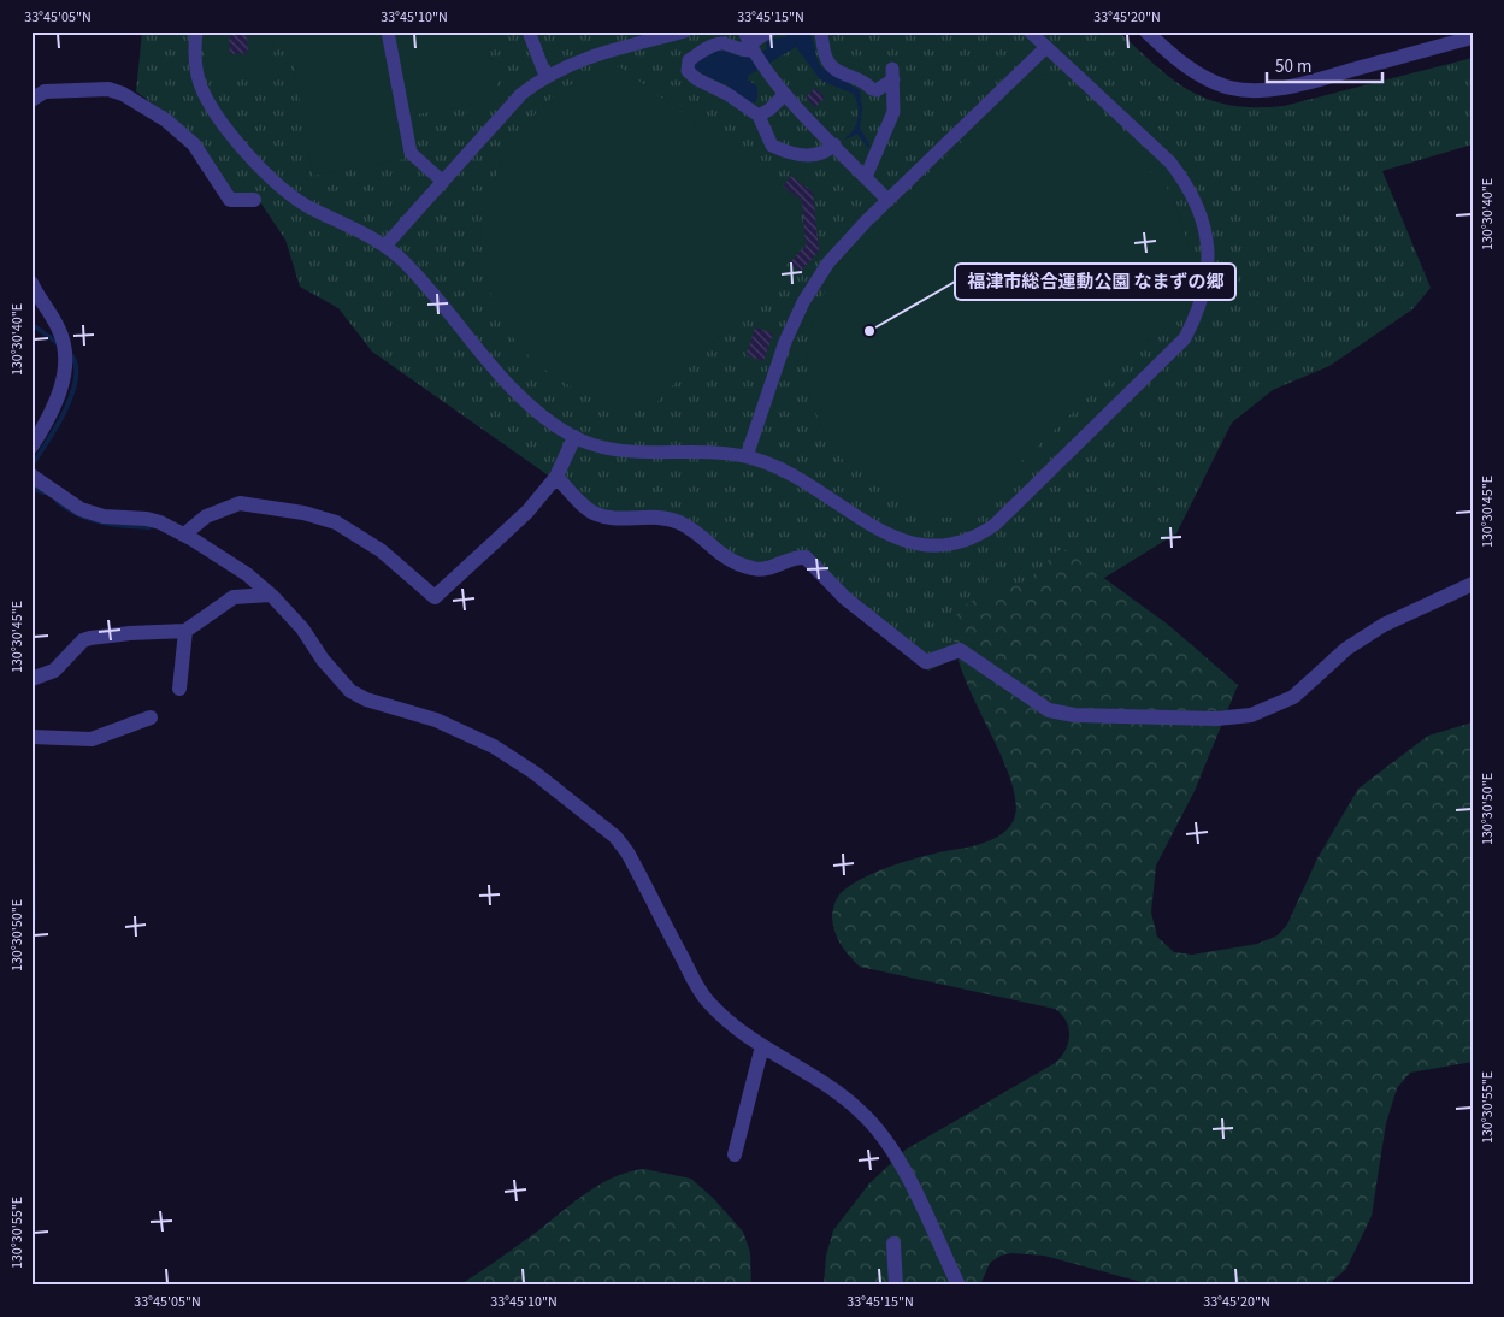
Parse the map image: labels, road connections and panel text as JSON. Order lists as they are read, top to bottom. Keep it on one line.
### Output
{"places":["福津市総合運動公園 なまずの郷"],"scale_bar":"50 m","coordinates":["33°45'05\"N","33°45'10\"N","33°45'15\"N","33°45'20\"N","130°30'40\"E","130°30'45\"E","130°30'50\"E","130°30'55\"E"]}
